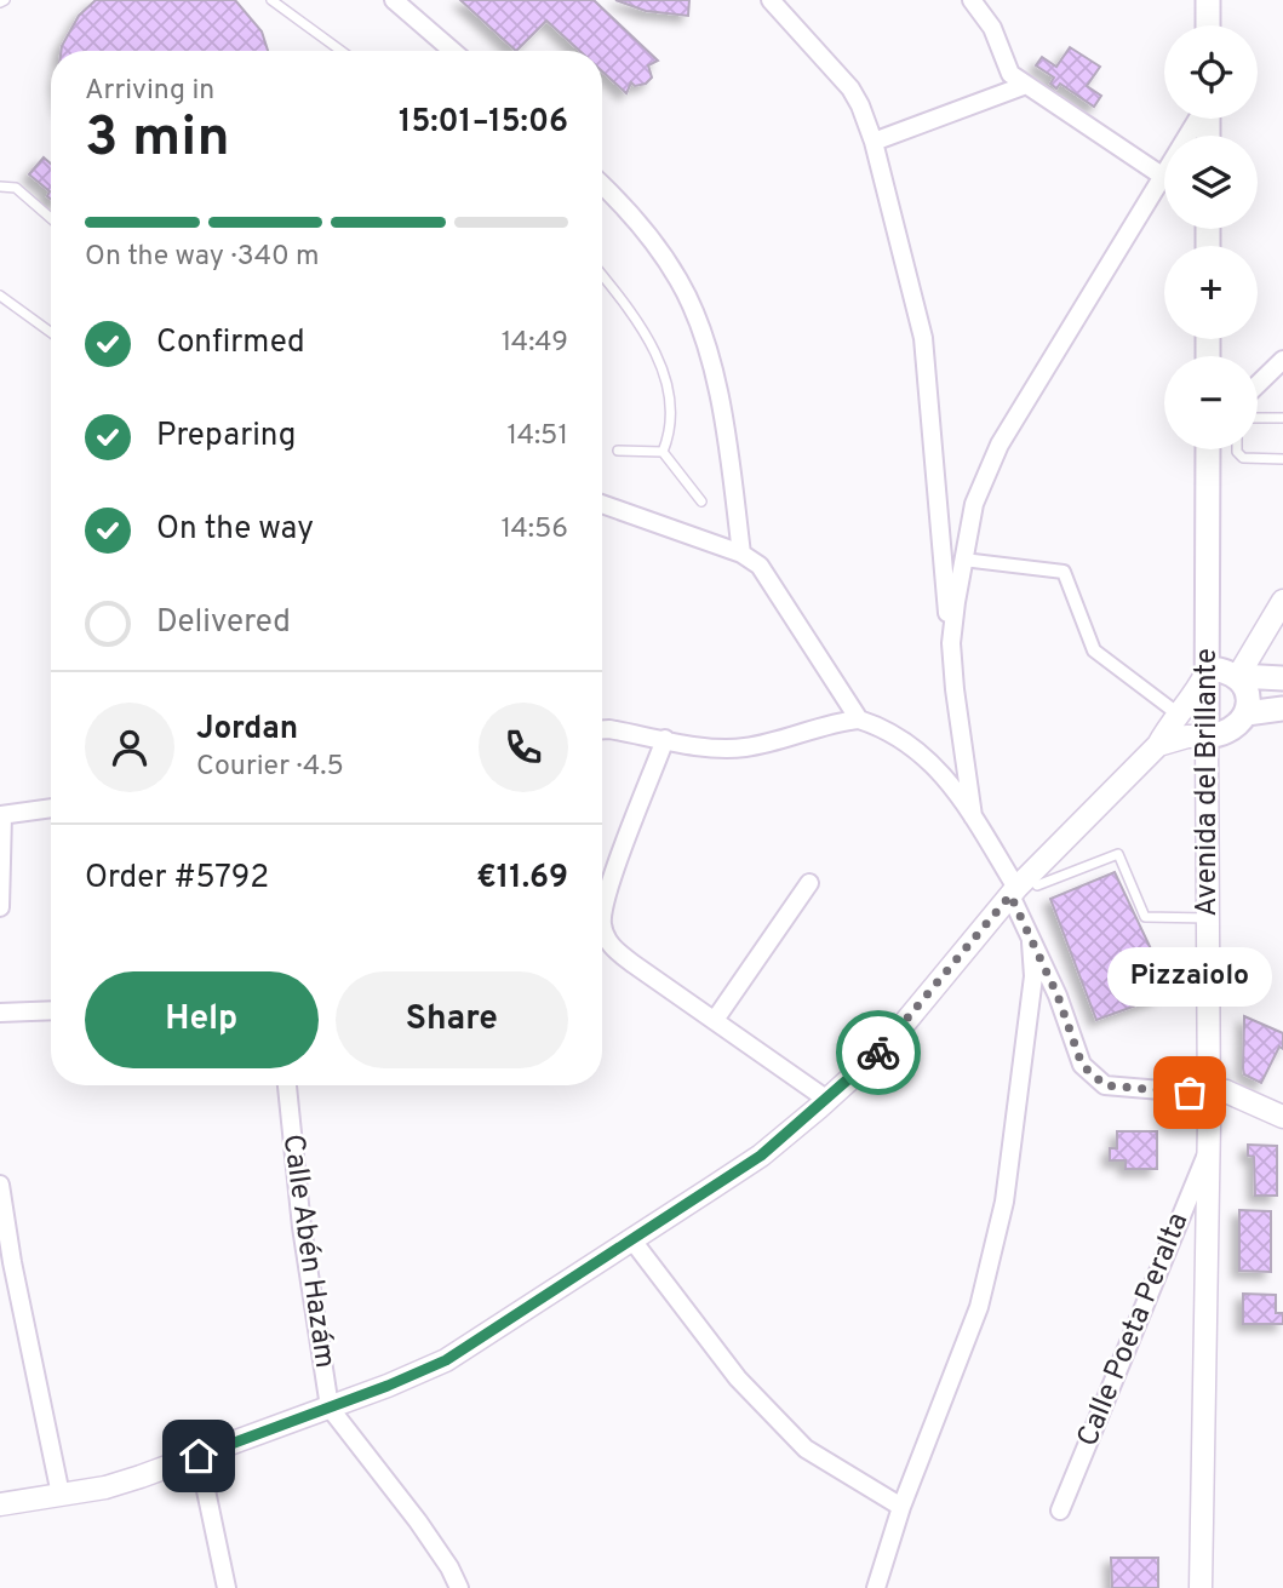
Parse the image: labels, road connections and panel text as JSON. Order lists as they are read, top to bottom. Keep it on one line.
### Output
{"streets":{"main road":["Avenida del Brillante"],"street":["Calle Abén Hazám","Calle Poeta Peralta"]},"crossings":[["Avenida del Brillante","Calle Poeta Peralta"]],"places":["Pizzaiolo"],"page":{"map_buttons":["+","−"],"heading":["3 min","Arriving in","15:01–15:06"],"panel":["Jordan","Courier · 4.5","Order #5792","€11.69"],"bar":"On the way · 340 m","list":[["Confirmed","14:49"],["Preparing","14:51"],["On the way","14:56"],"Delivered"],"bubble":"Pizzaiolo","buttons":["Help","Share"]}}
